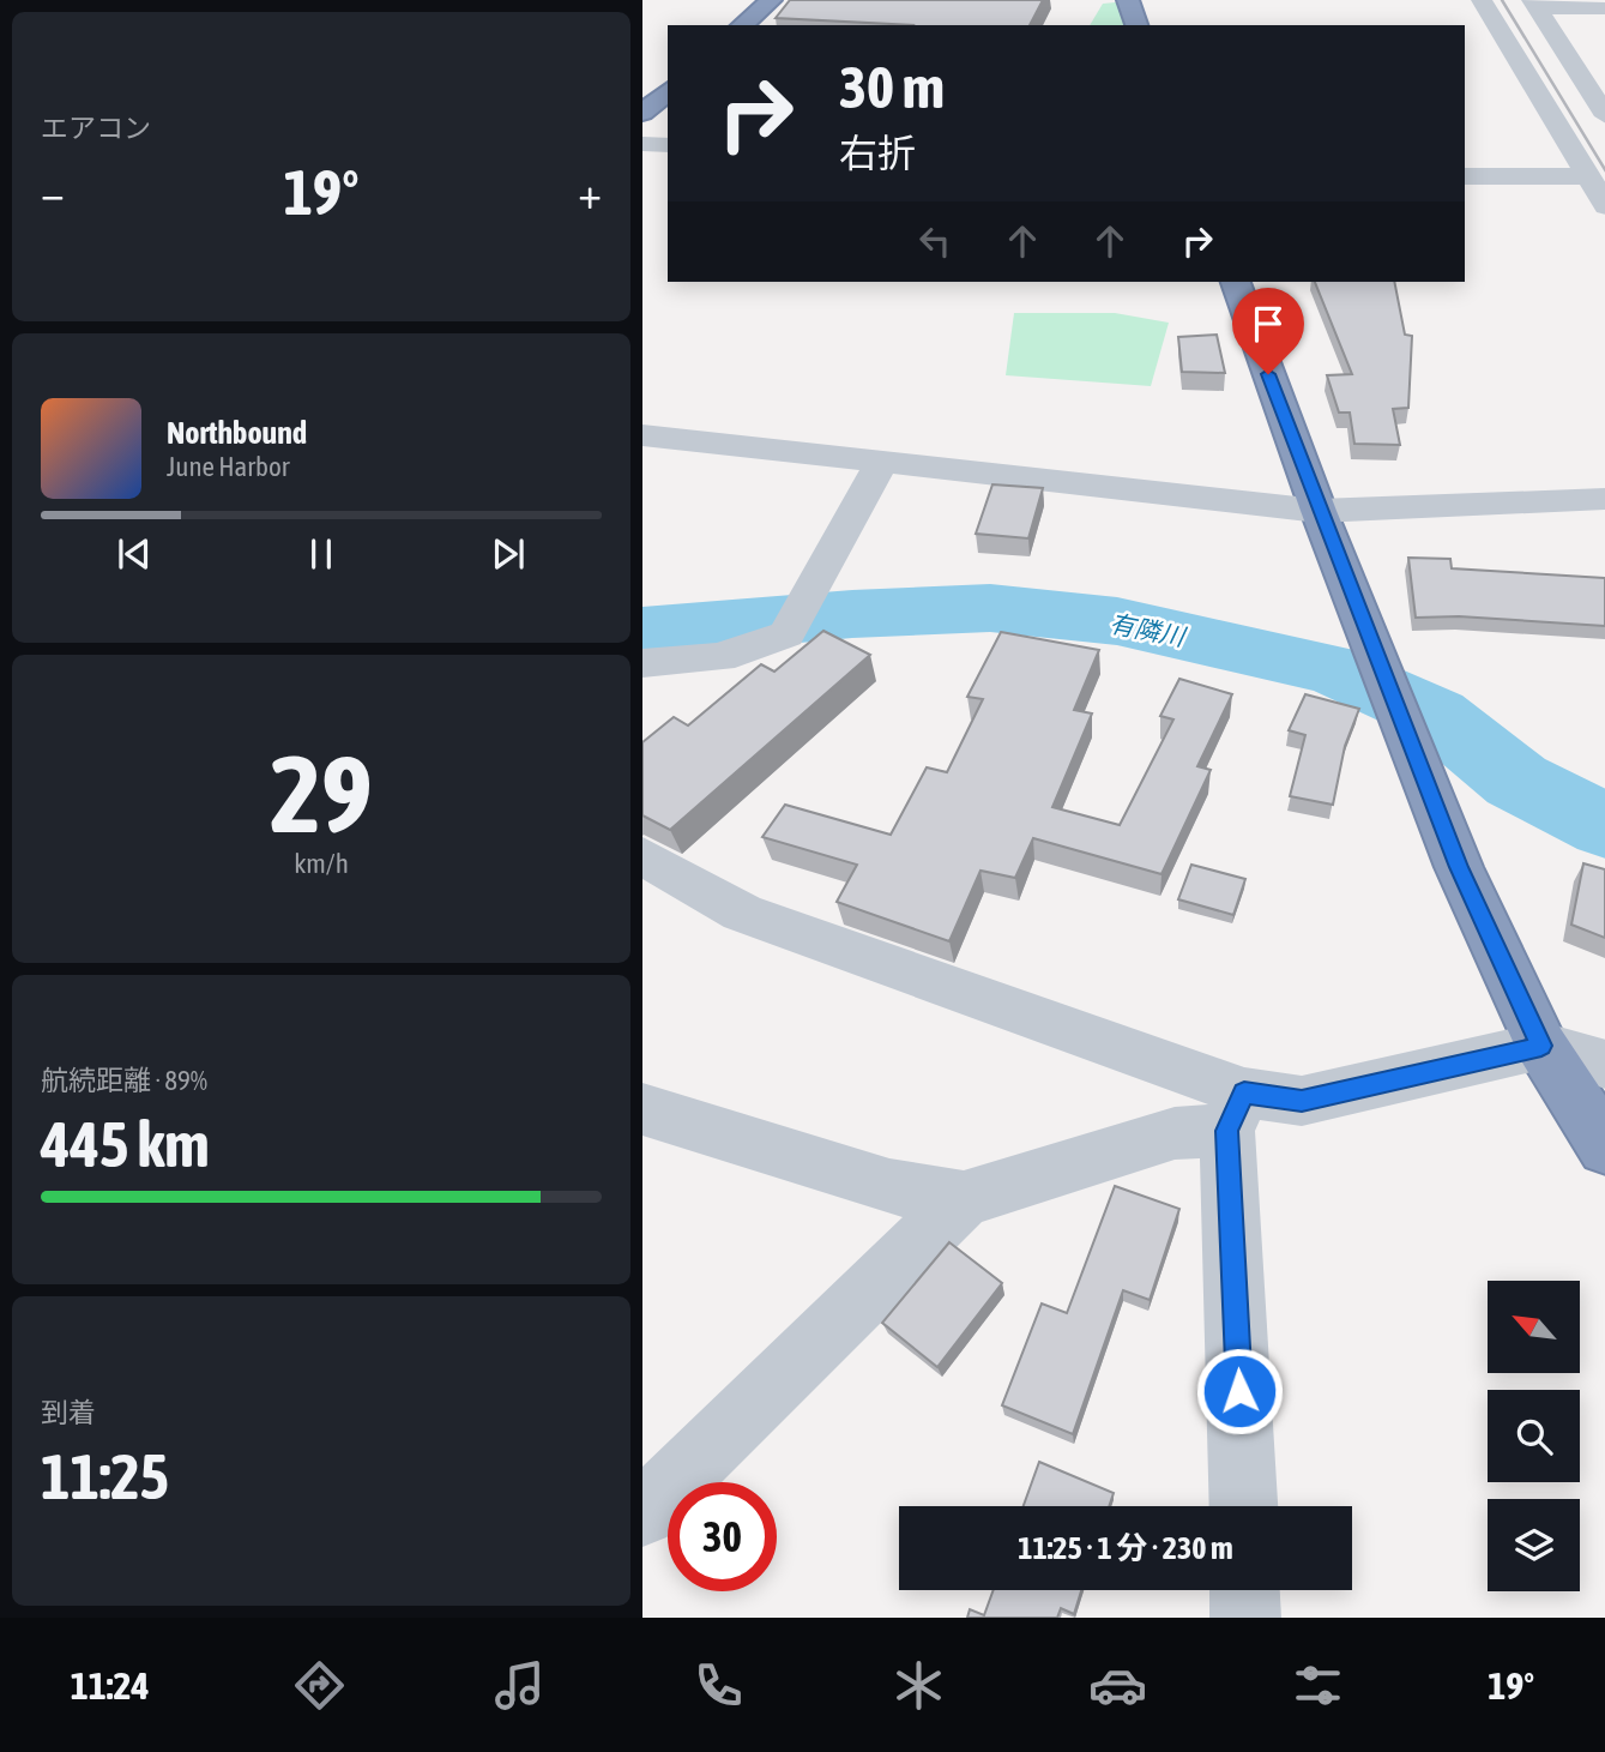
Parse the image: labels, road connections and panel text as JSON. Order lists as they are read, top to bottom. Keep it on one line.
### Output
{"water":["有隣川"],"north":"top left","page":{"tile":["エアコン",["29","km/h"],["航続距離 · 89%","445 km"],["到着","11:25"]],"turn":["30 m","右折"],"heat":["−","19°","+"],"song":["Northbound","June Harbor"],"limit":"30","trip":"11:25 · 1 分 · 230 m","tabs":["11:24","19°"]}}
